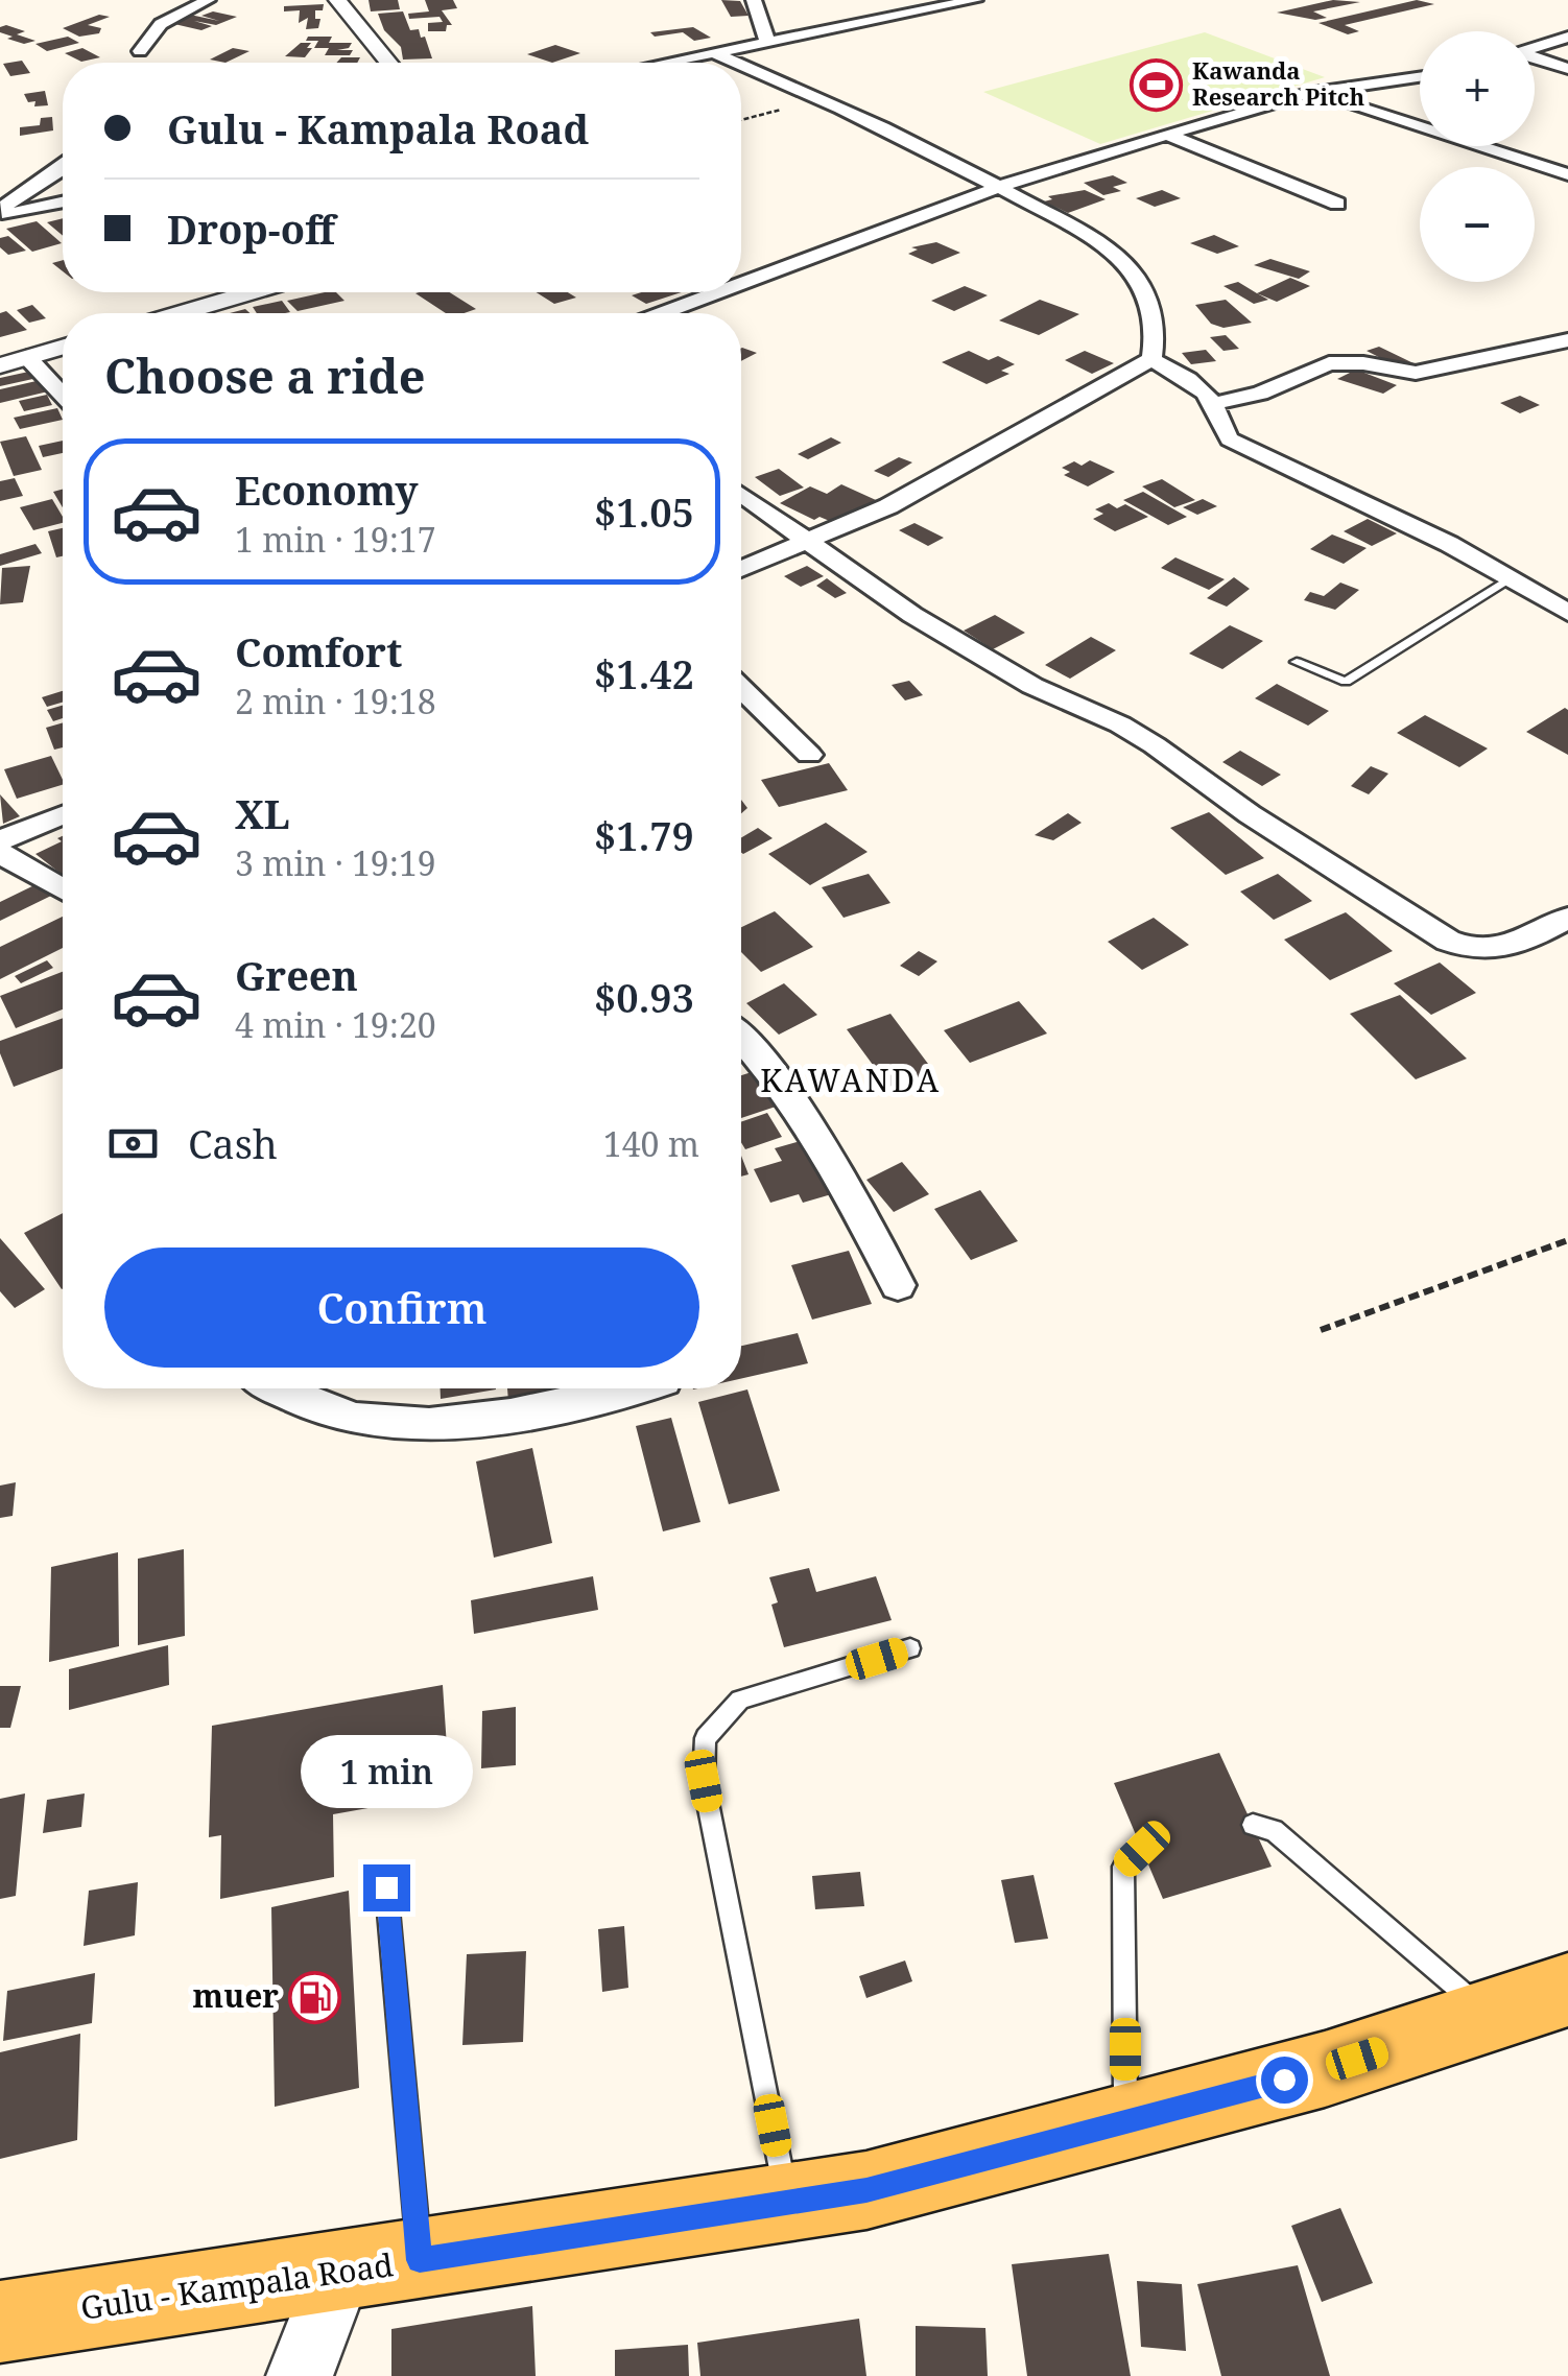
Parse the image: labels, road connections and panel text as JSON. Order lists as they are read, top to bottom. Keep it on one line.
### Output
{"streets":{"main road":["Gulu - Kampala Road"]},"districts":["KAWANDA"],"places":{"sports":["Kawanda Research Pitch"],"fuel station":["muer"]},"page":{"map_buttons":["+","−"],"banner":["Gulu - Kampala Road","Drop-off"],"heading":"Choose a ride","list":[{"name":"Economy","note":"1 min · 19:17","value":"$1.05"},{"name":"Comfort","note":"2 min · 19:18","value":"$1.42"},{"name":"XL","note":"3 min · 19:19","value":"$1.79"},{"name":"Green","note":"4 min · 19:20","value":"$0.93"}],"pay":["Cash","140 m"],"buttons":"Confirm","bubble":"1 min"}}
